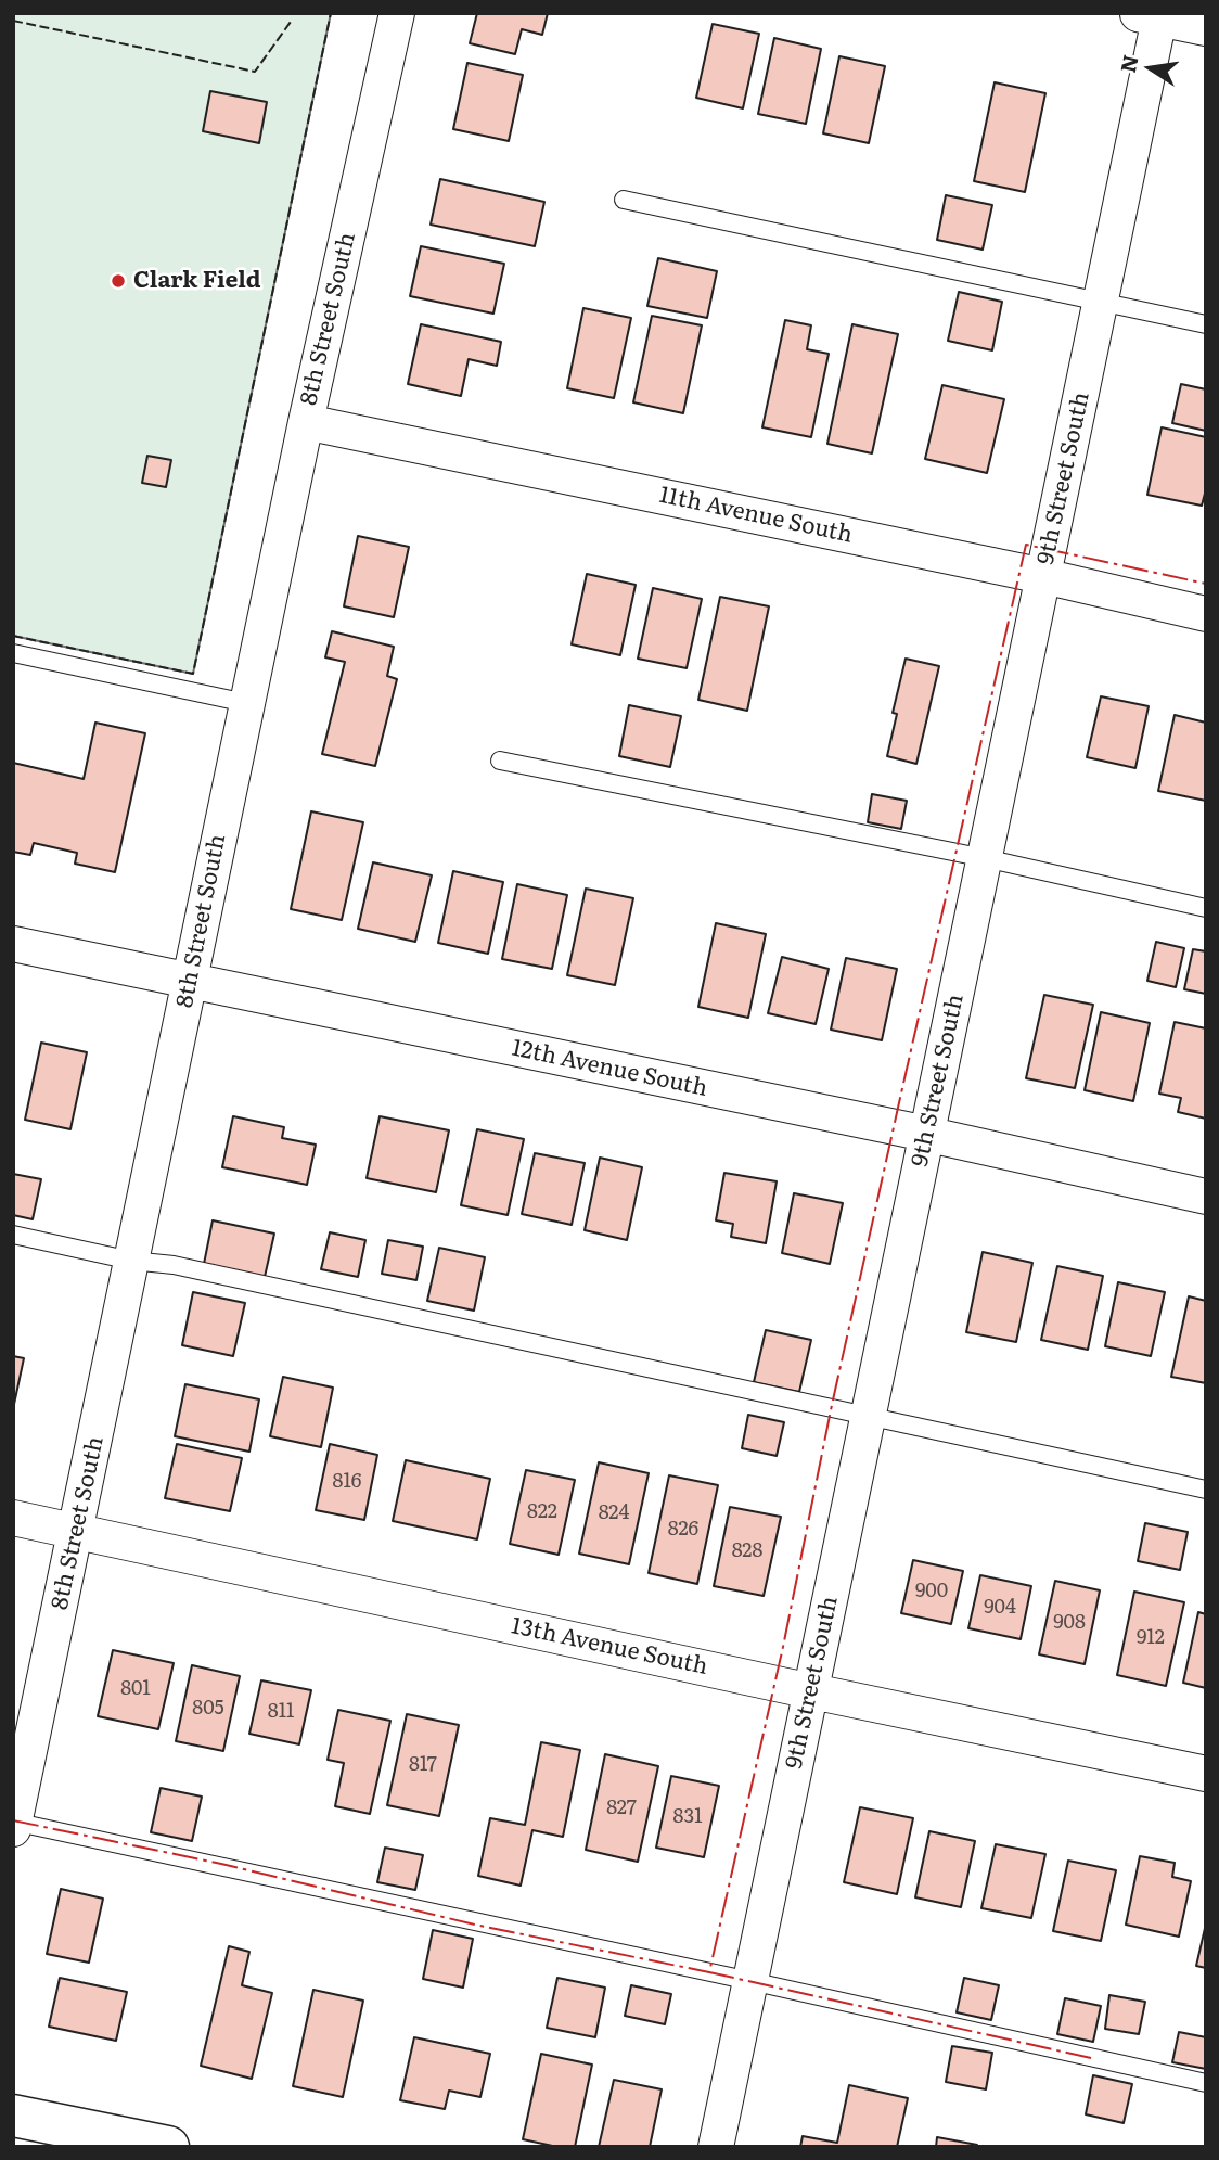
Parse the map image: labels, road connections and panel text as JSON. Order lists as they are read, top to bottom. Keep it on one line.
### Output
{"streets":{"street":["8th Street South","9th Street South","11th Avenue South","12th Avenue South","13th Avenue South"]},"crossings":[["8th Street South","11th Avenue South"],["8th Street South","12th Avenue South"],["8th Street South","13th Avenue South"],["9th Street South","11th Avenue South"],["9th Street South","12th Avenue South"],["9th Street South","13th Avenue South"]],"places":["Clark Field"],"house_numbers":["816","822","824","826","828","900","904","908","912","801","805","811","817","827","831"],"north":"left"}
